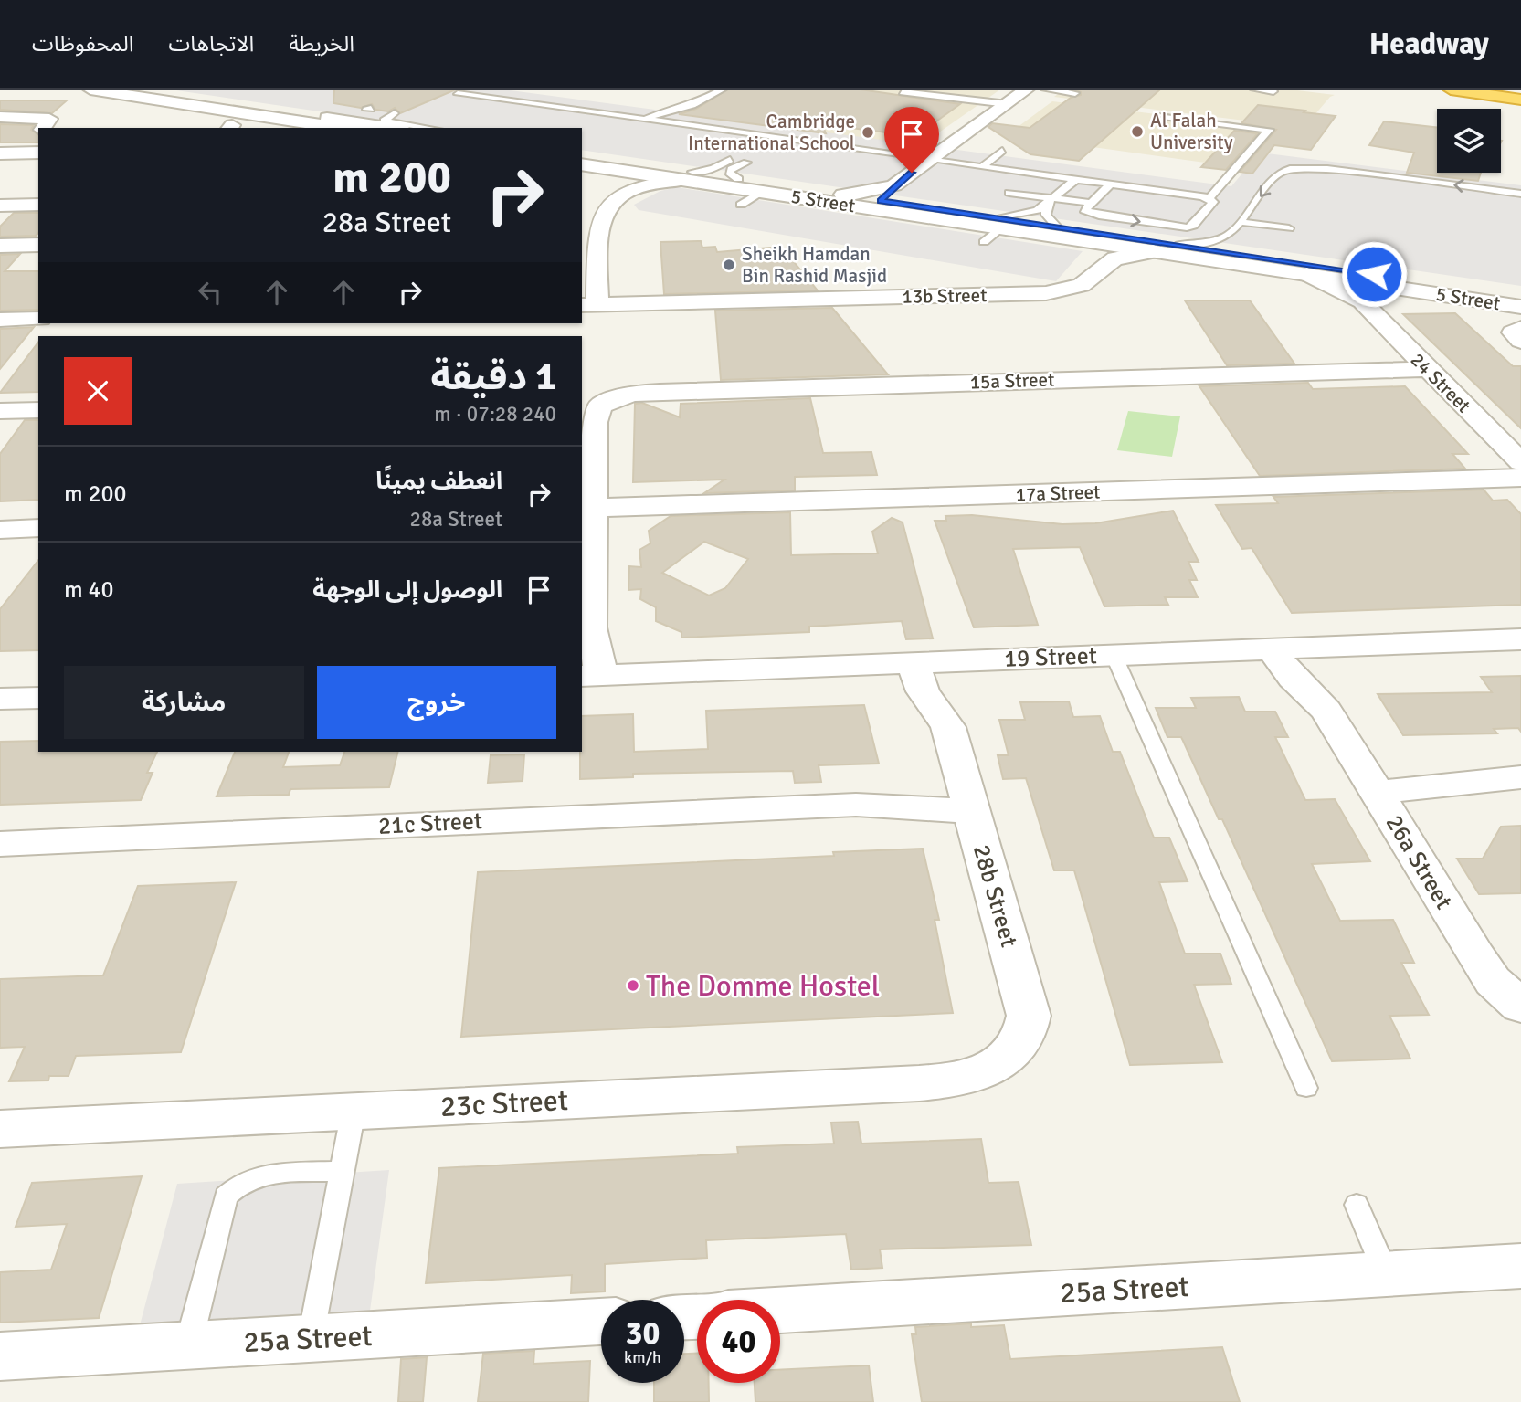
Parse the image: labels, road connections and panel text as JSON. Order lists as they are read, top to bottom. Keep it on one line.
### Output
{"streets":{"street":["5 Street","13b Street","15a Street","24 Street","17a Street","19 Street","21c Street","26a Street","28b Street","23c Street","25a Street"]},"crossings":[["5 Street","13b Street"],["5 Street","24 Street"],["15a Street","24 Street"],["15a Street","17a Street"],["19 Street","26a Street"],["19 Street","28b Street"],["21c Street","28b Street"],["28b Street","23c Street"]],"places":["Al Falah University","Cambridge International School","Sheikh Hamdan Bin Rashid Masjid","The Domme Hostel"],"page":{"header":"Headway","nav":["الخريطة","الاتجاهات","المحفوظات"],"turn":["200 m","28a Street"],"heading":["1 دقيقة","240 m · 07:28"],"list":[{"name":"انعطف يمينًا","note":"28a Street","value":"200 m"},{"name":"الوصول إلى الوجهة","value":"40 m"}],"buttons":["خروج","مشاركة"],"speed":"30 km/h","limit":"40"}}
